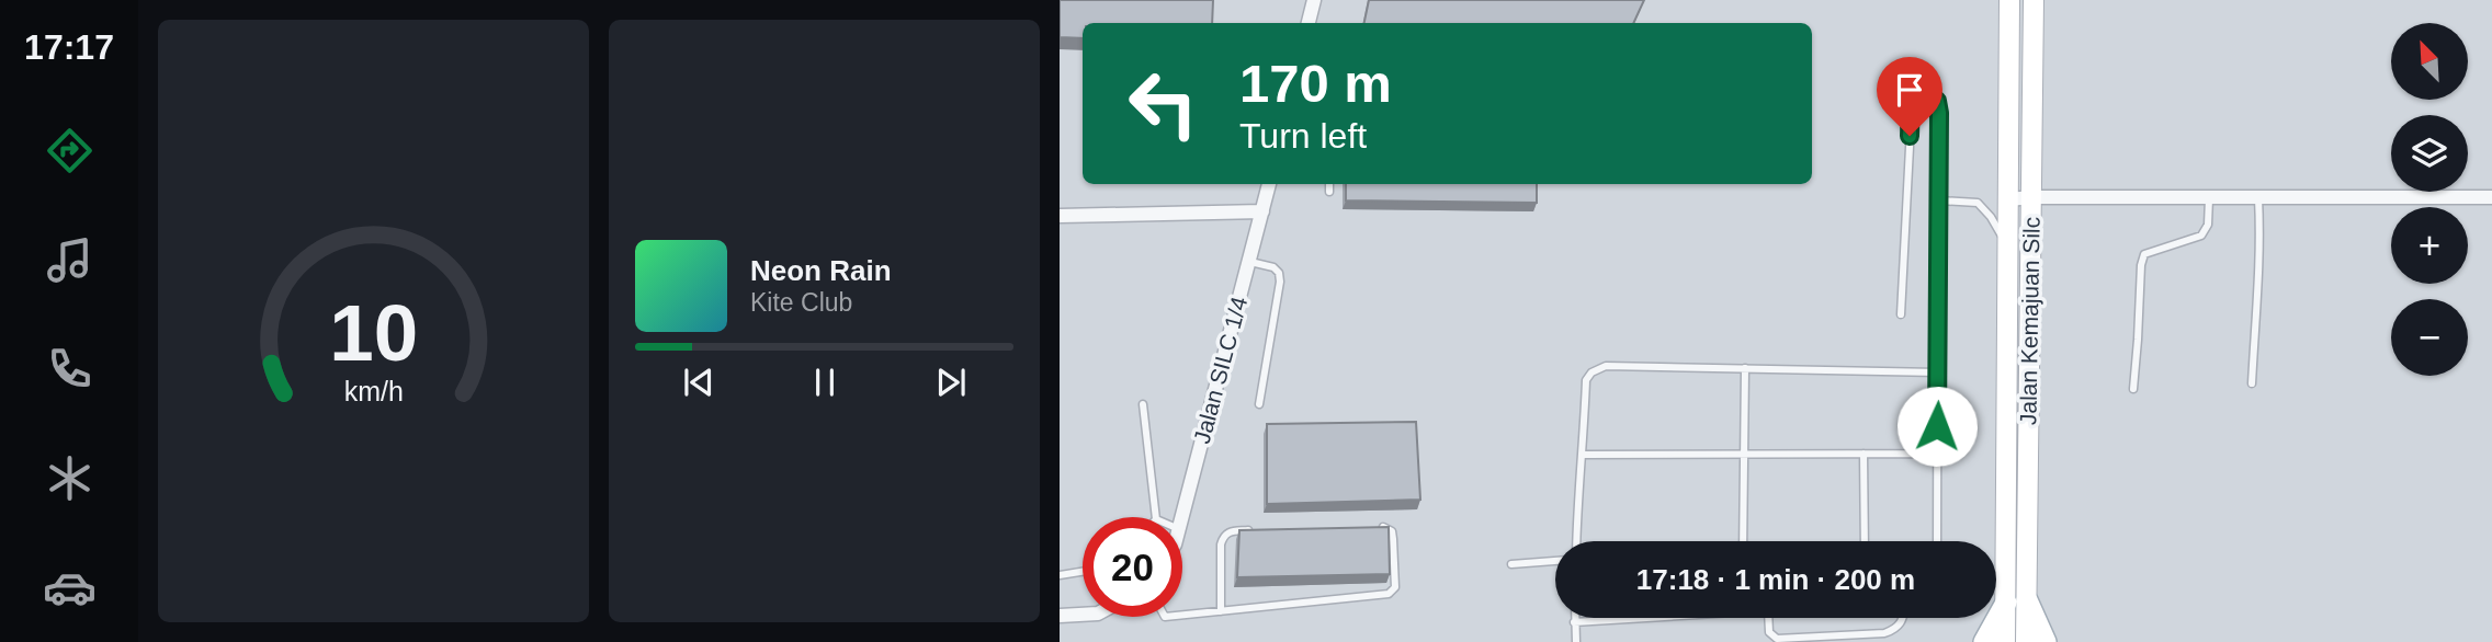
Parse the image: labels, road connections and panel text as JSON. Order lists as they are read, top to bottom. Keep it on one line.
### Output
{"streets":{"street":["Jalan Kemajuan Silc","Jalan SILC 1/4"]},"north":"top left","page":{"tabs":"17:17","map_buttons":["+","−"],"turn":["170 m","Turn left"],"song":["Neon Rain","Kite Club"],"limit":"20","trip":"17:18 · 1 min · 200 m","gauge":["10","km/h"]}}
